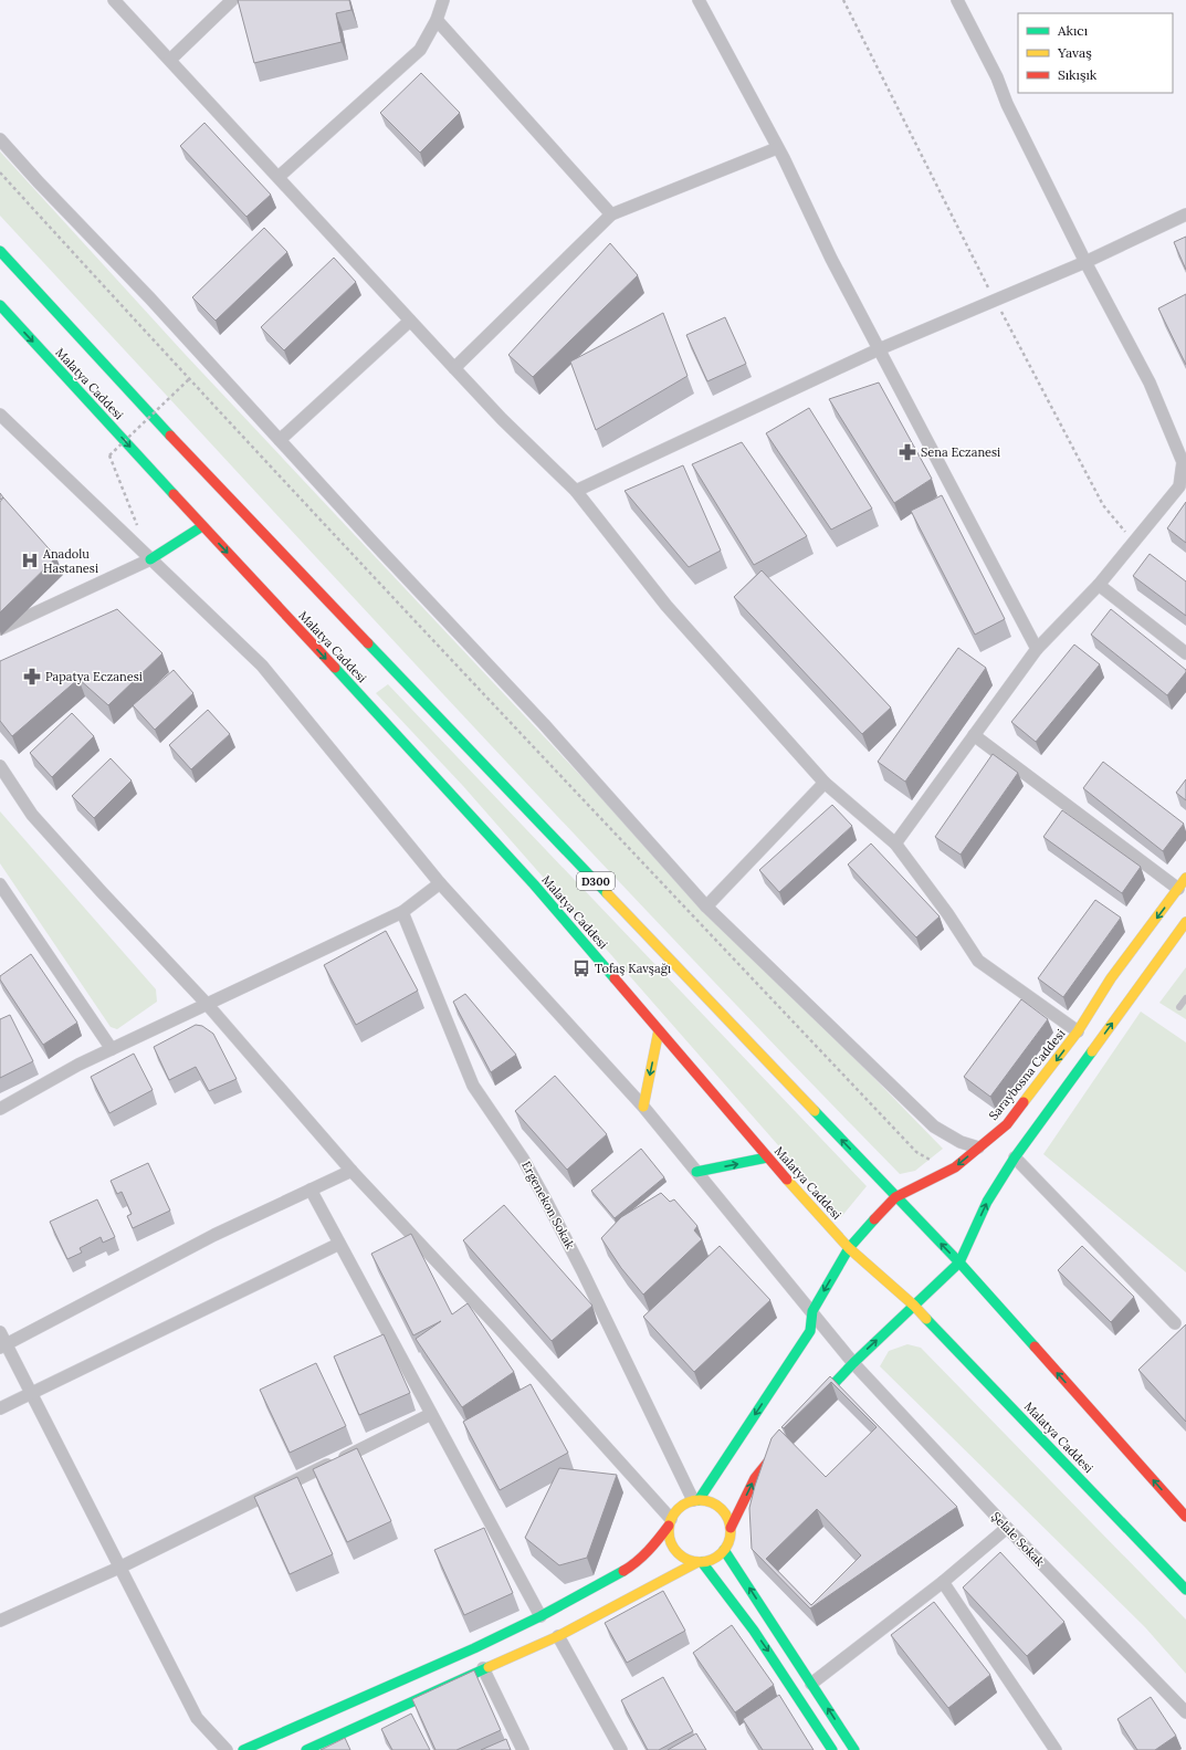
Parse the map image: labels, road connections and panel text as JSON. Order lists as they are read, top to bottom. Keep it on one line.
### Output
{"streets":{"main road":["Malatya Caddesi","D300","Saraybosna Caddesi"],"street":["Ergenekon Sokak","Şelale Sokak"]},"crossings":[["Malatya Caddesi","Saraybosna Caddesi"],["Saraybosna Caddesi","Şelale Sokak"]],"places":{"pharmacy":["Sena Eczanesi","Papatya Eczanesi"],"hospital":["Anadolu Hastanesi"],"bus stop":["Tofaş Kavşağı"]},"legend":["Akıcı","Yavaş","Sıkışık"]}
